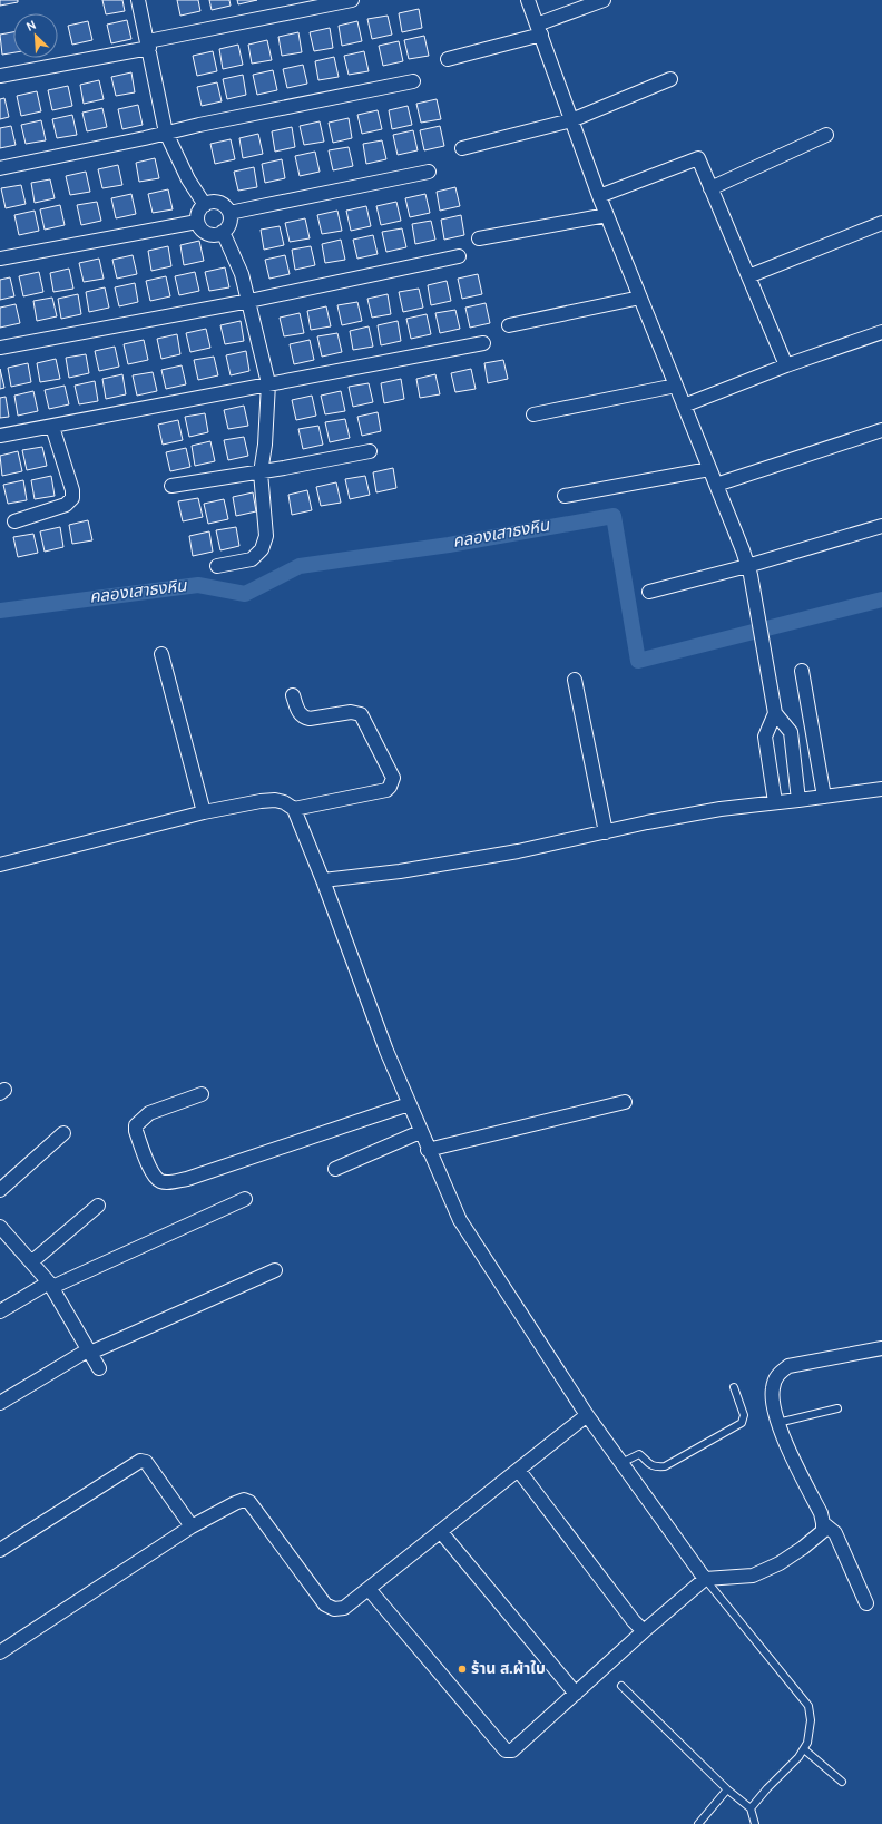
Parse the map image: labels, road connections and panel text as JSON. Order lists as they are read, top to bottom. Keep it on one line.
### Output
{"water":["คลองเสาธงหิน"],"places":["ร้าน ส.ผ้าใบ"],"north":"top left"}
